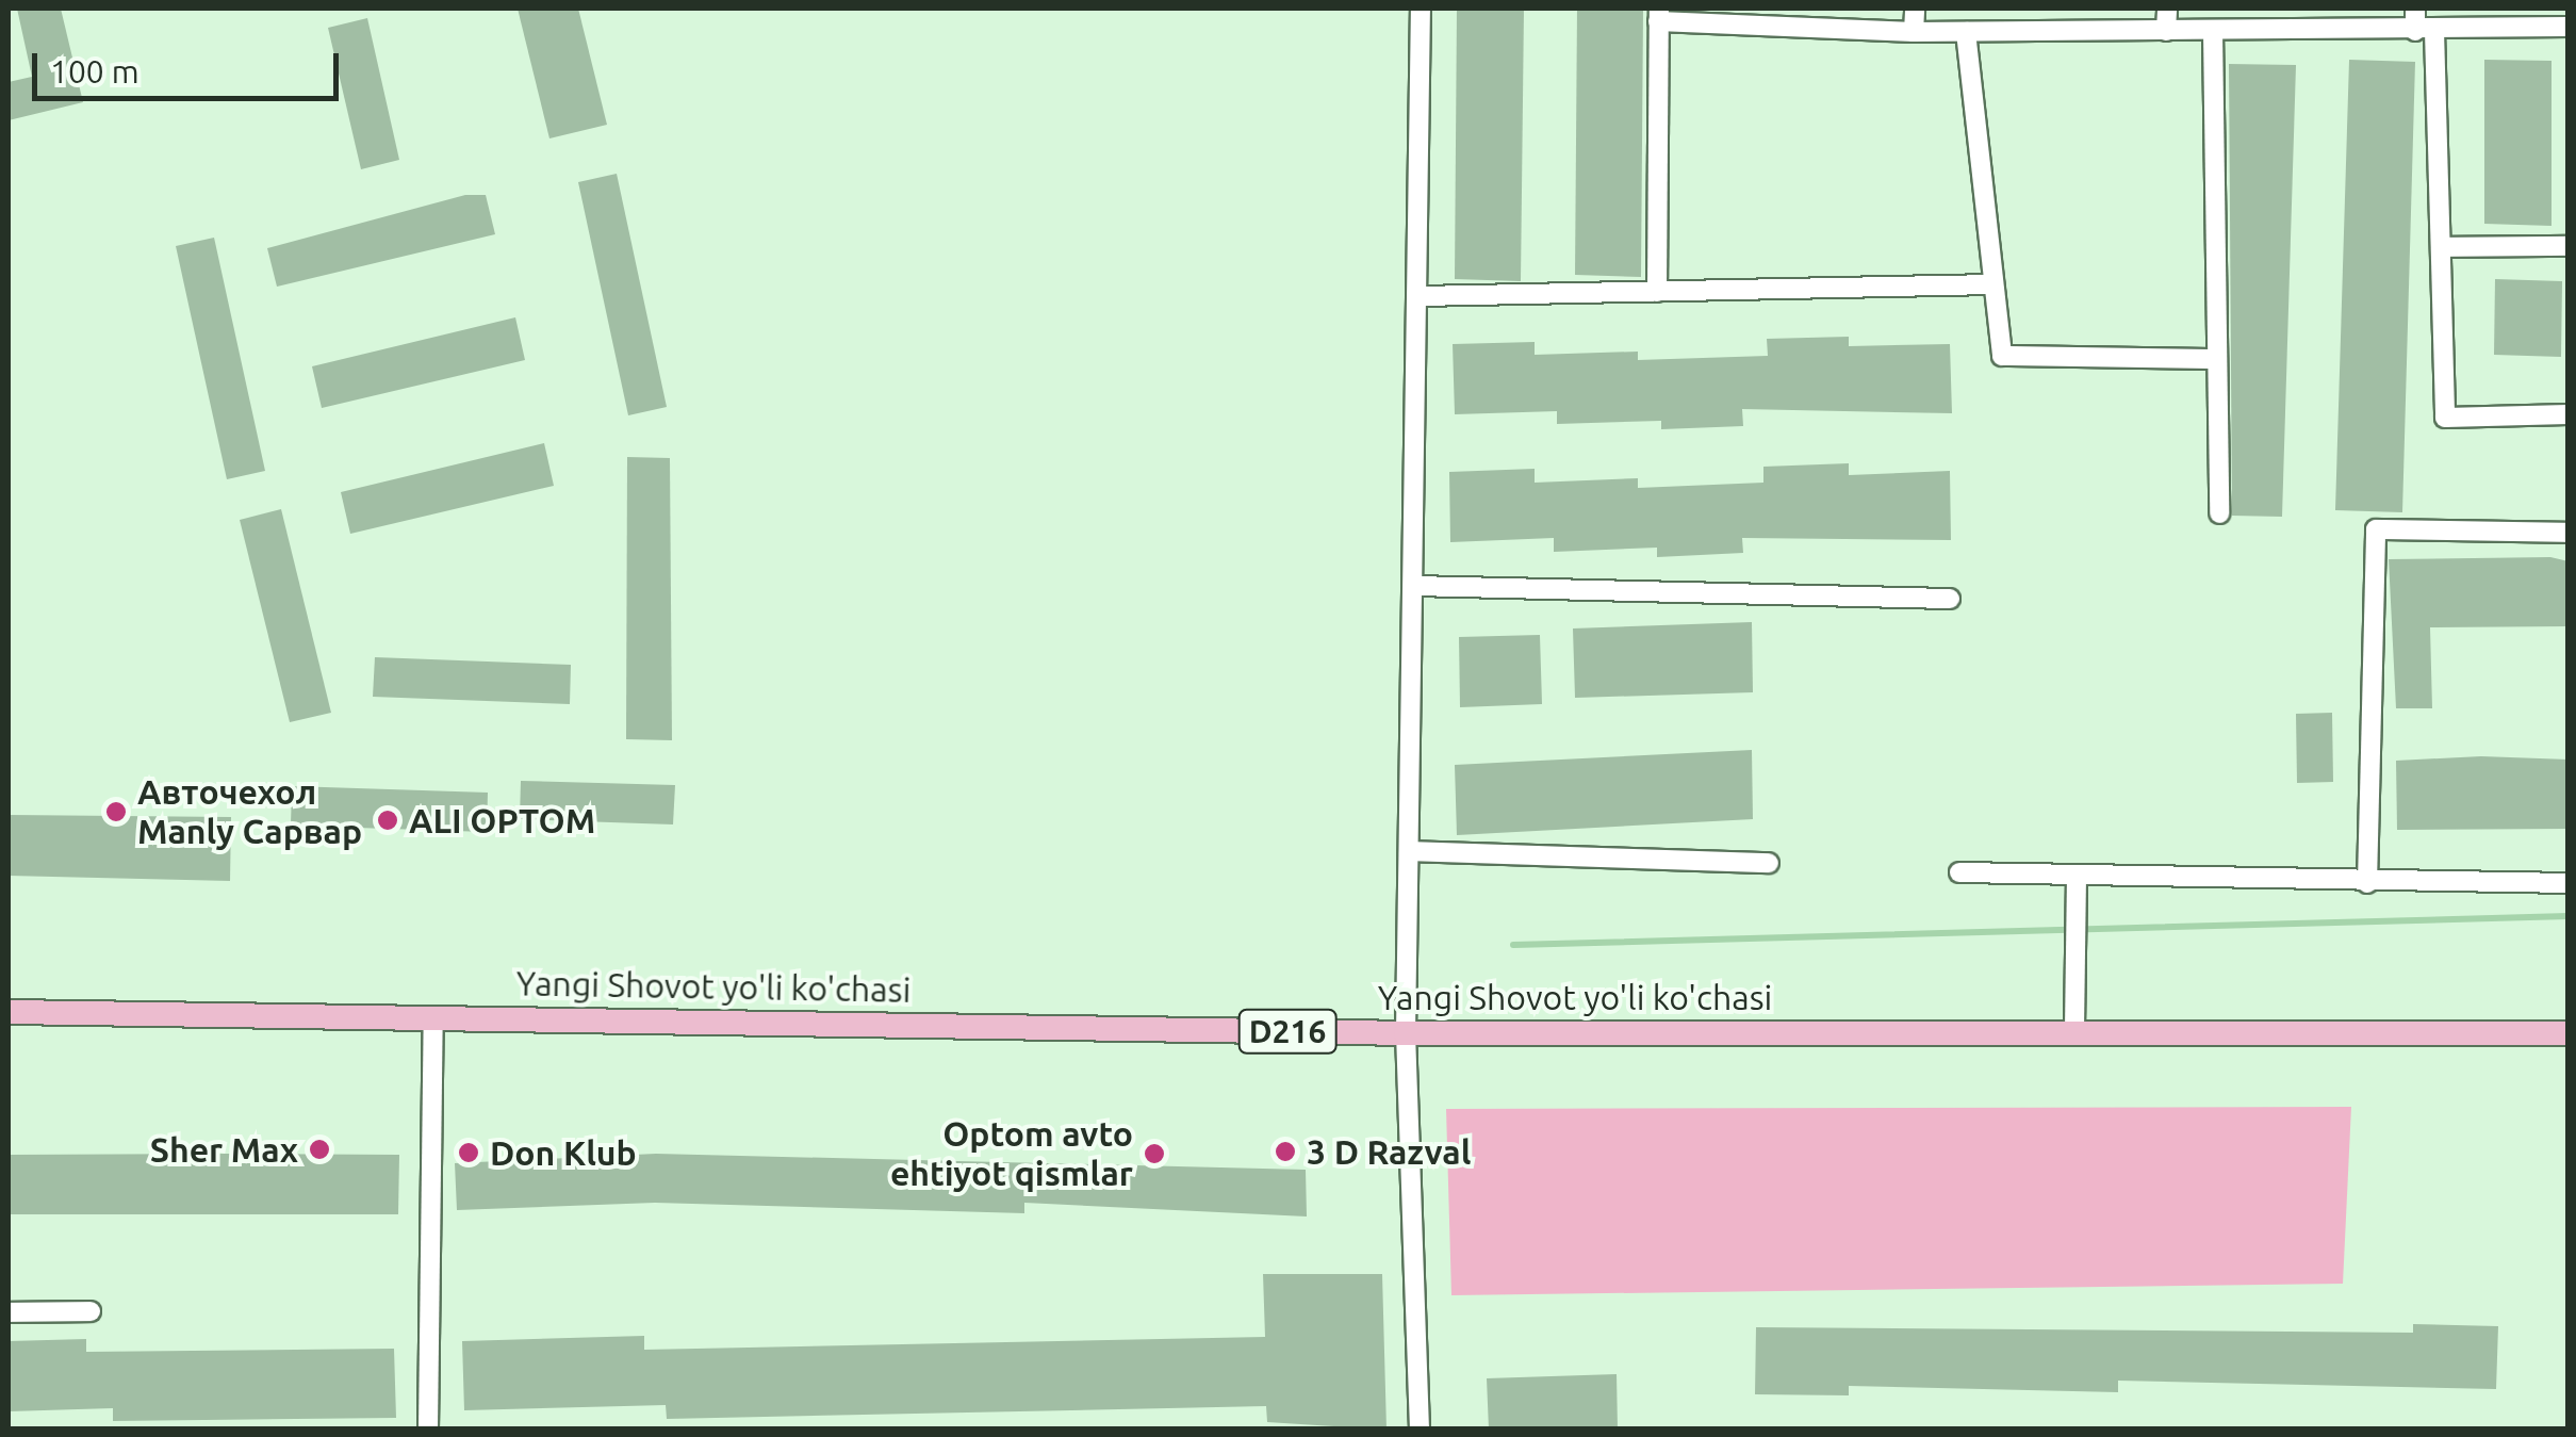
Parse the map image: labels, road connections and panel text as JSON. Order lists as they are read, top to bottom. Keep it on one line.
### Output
{"streets":{"main road":["Yangi Shovot yo'li ko'chasi","D216"]},"places":["Авточехол Manly Сарвар","ALI OPTOM","Sher Max","3 D Razval","Don Klub","Optom avto ehtiyot qismlar"],"scale_bar":"100 m"}
